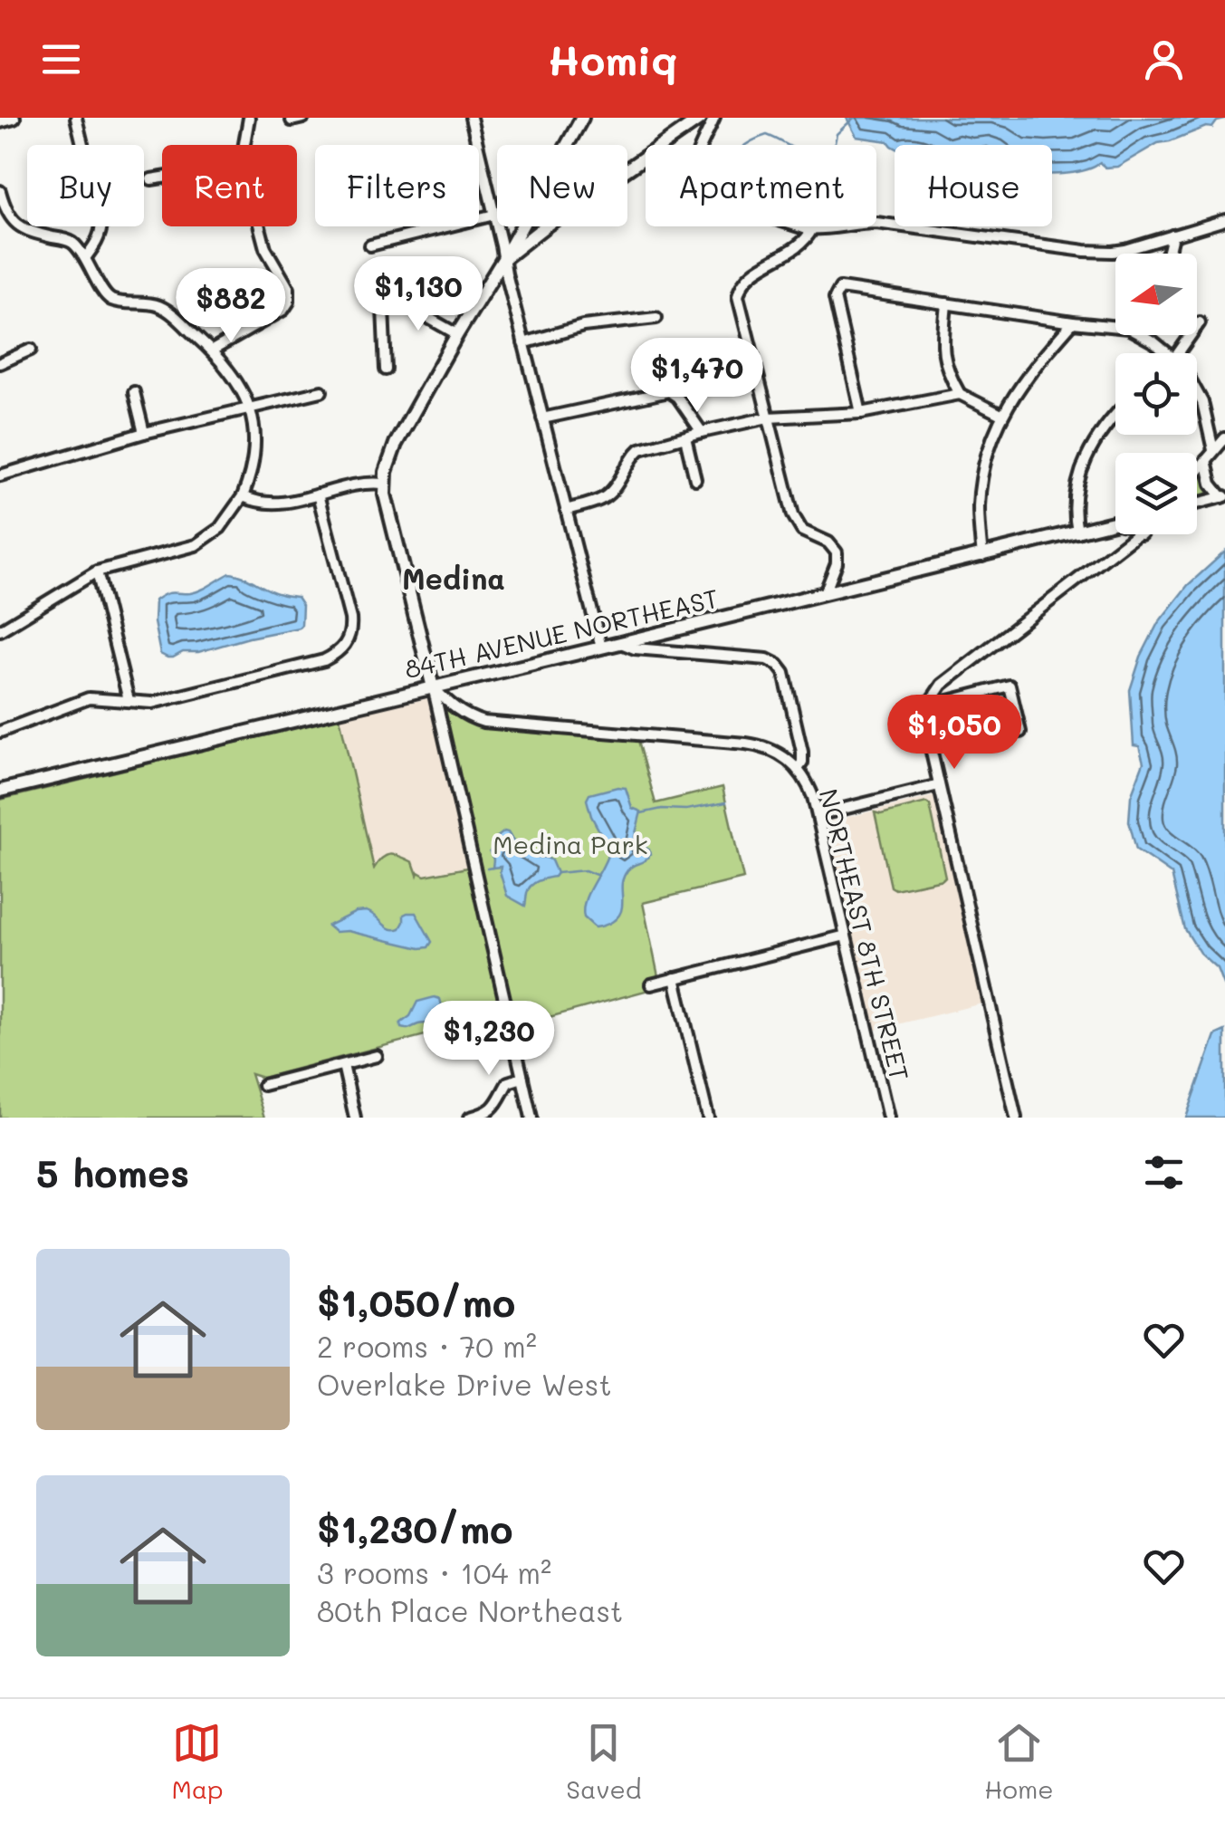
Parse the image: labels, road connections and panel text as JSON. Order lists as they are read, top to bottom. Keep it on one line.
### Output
{"streets":{"main road":["84TH AVENUE NORTHEAST"],"street":["NORTHEAST 8TH STREET"]},"crossings":[["84TH AVENUE NORTHEAST","NORTHEAST 8TH STREET"]],"districts":["Medina"],"parks":["Medina Park"],"north":"left","page":{"header":"Homiq","chip":["Buy","Rent","Filters","New","Apartment","House"],"price":["$1,130","$882","$1,470","$1,050","$1,230"],"heading":"5 homes","list":[{"name":"$1,050/mo","note":"2 rooms · 70 m² · Overlake Drive West"},{"name":"$1,230/mo","note":"3 rooms · 104 m² · 80th Place Northeast"}],"tabs":["Map","Saved","Home"]}}
